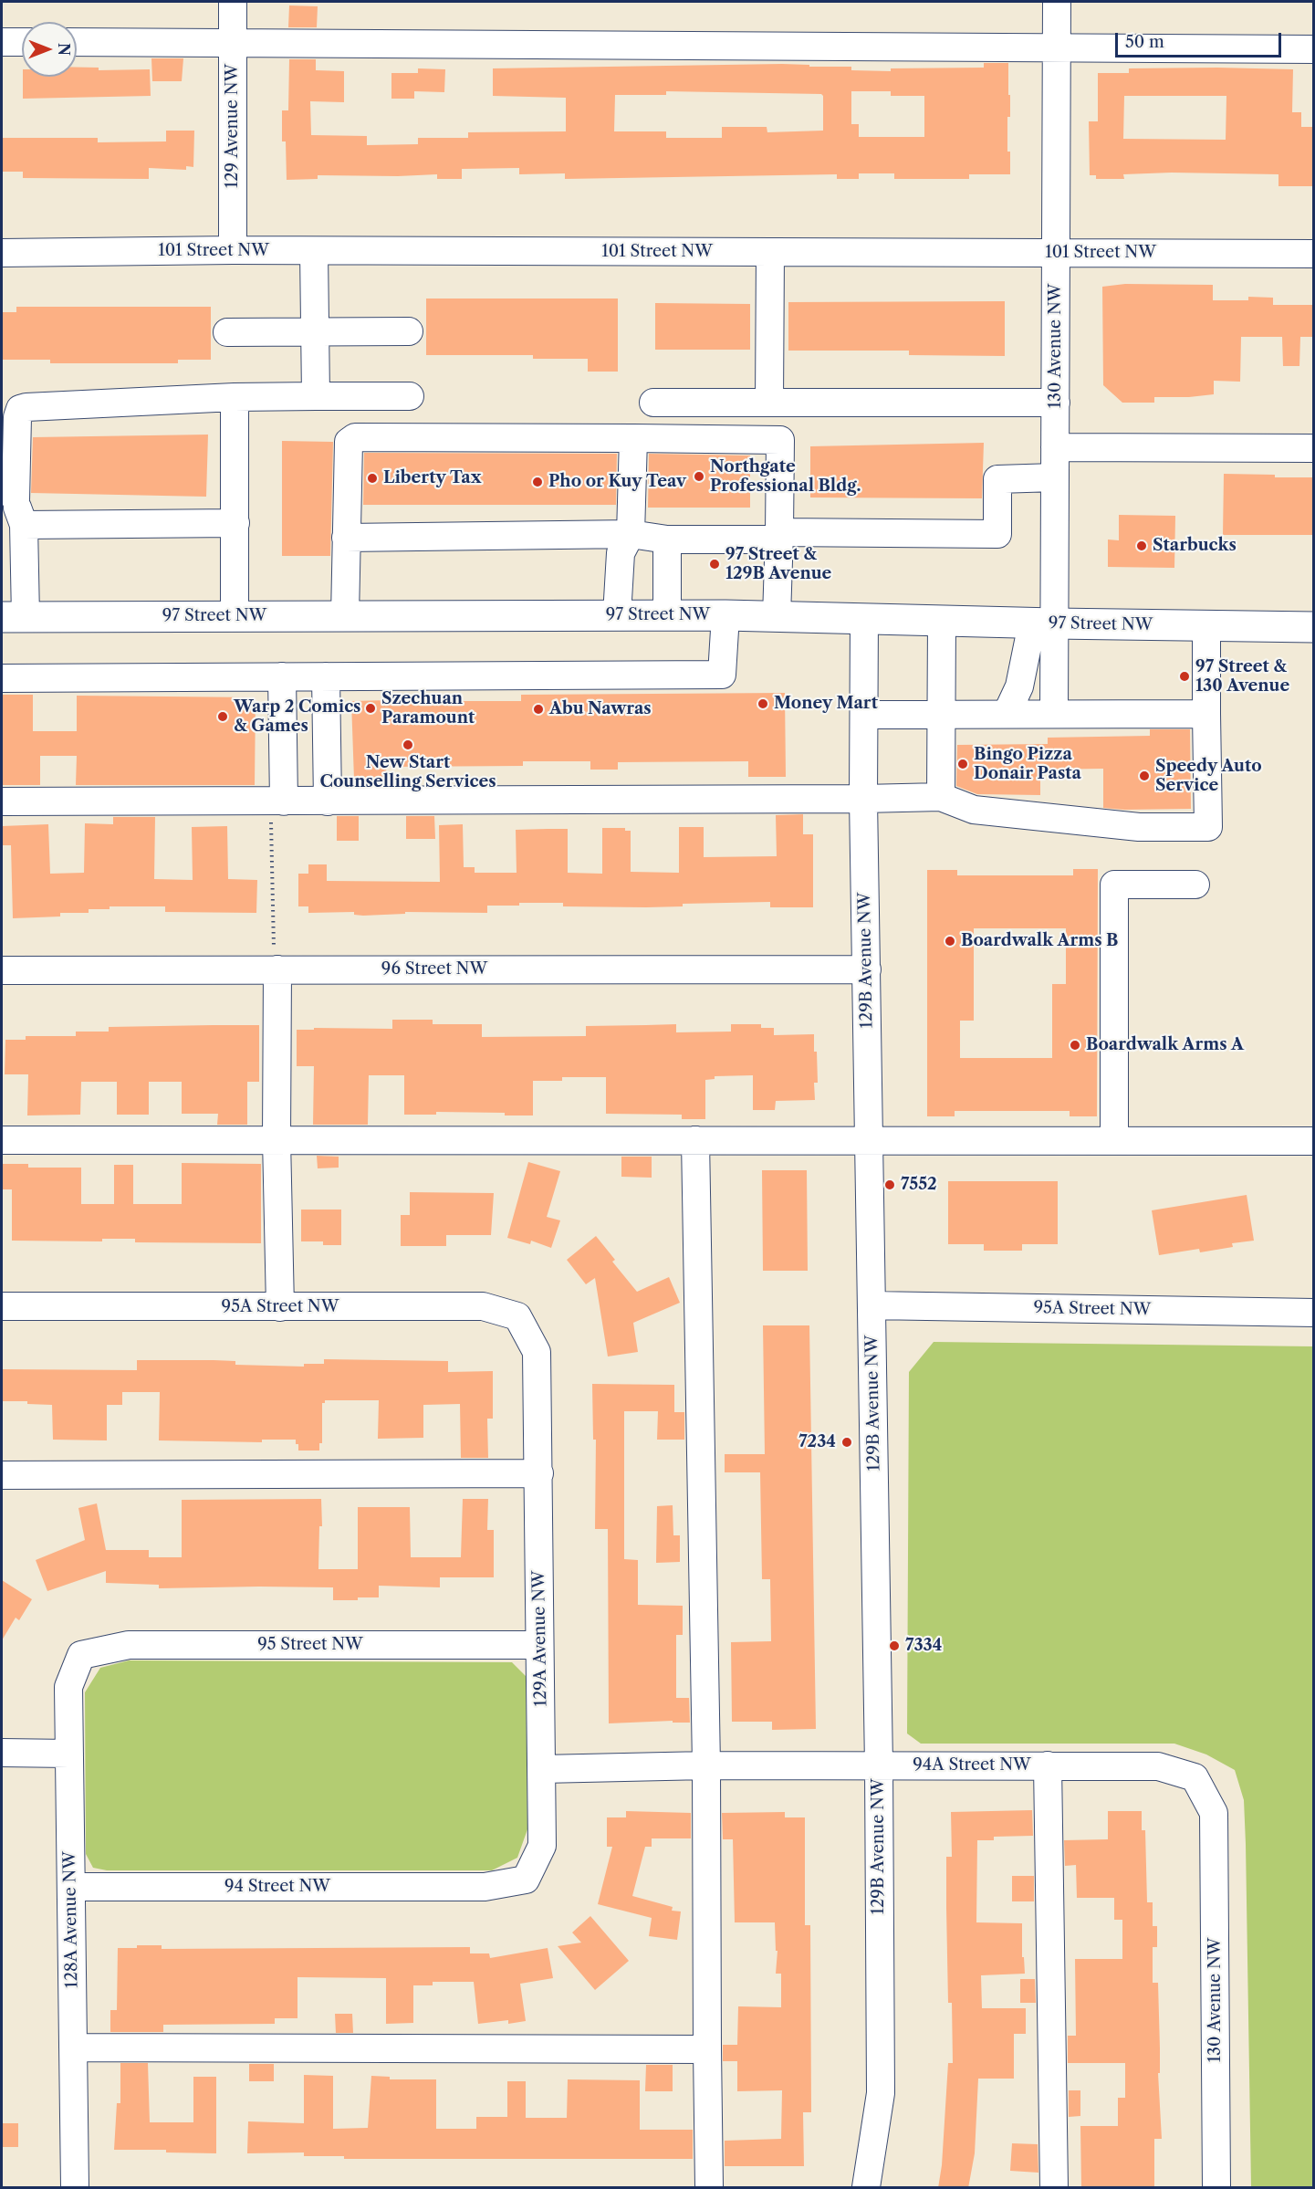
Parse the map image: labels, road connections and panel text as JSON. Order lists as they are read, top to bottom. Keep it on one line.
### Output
{"streets":{"main road":["97 Street NW"],"street":["129 Avenue NW","101 Street NW","130 Avenue NW","129B Avenue NW","96 Street NW","95A Street NW","129A Avenue NW","95 Street NW","94A Street NW","94 Street NW","128A Avenue NW"]},"crossings":[["129 Avenue NW","101 Street NW"],["101 Street NW","130 Avenue NW"],["130 Avenue NW","97 Street NW"],["130 Avenue NW","94A Street NW"],["97 Street NW","129B Avenue NW"],["129B Avenue NW","96 Street NW"],["129B Avenue NW","95A Street NW"],["129B Avenue NW","94A Street NW"],["95A Street NW","129A Avenue NW"],["129A Avenue NW","95 Street NW"],["129A Avenue NW","94A Street NW"],["129A Avenue NW","94 Street NW"],["95 Street NW","128A Avenue NW"],["94 Street NW","128A Avenue NW"]],"places":["Northgate Professional Bldg.","Liberty Tax","Pho or Kuy Teav","Starbucks","97 Street & 129B Avenue","97 Street & 130 Avenue","Money Mart","Szechuan Paramount","Abu Nawras","Warp 2 Comics & Games","New Start Counselling Services","Bingo Pizza Donair Pasta","Speedy Auto Service","Boardwalk Arms B","Boardwalk Arms A","7552","7234","7334"],"scale_bar":"50 m","north":"right"}
